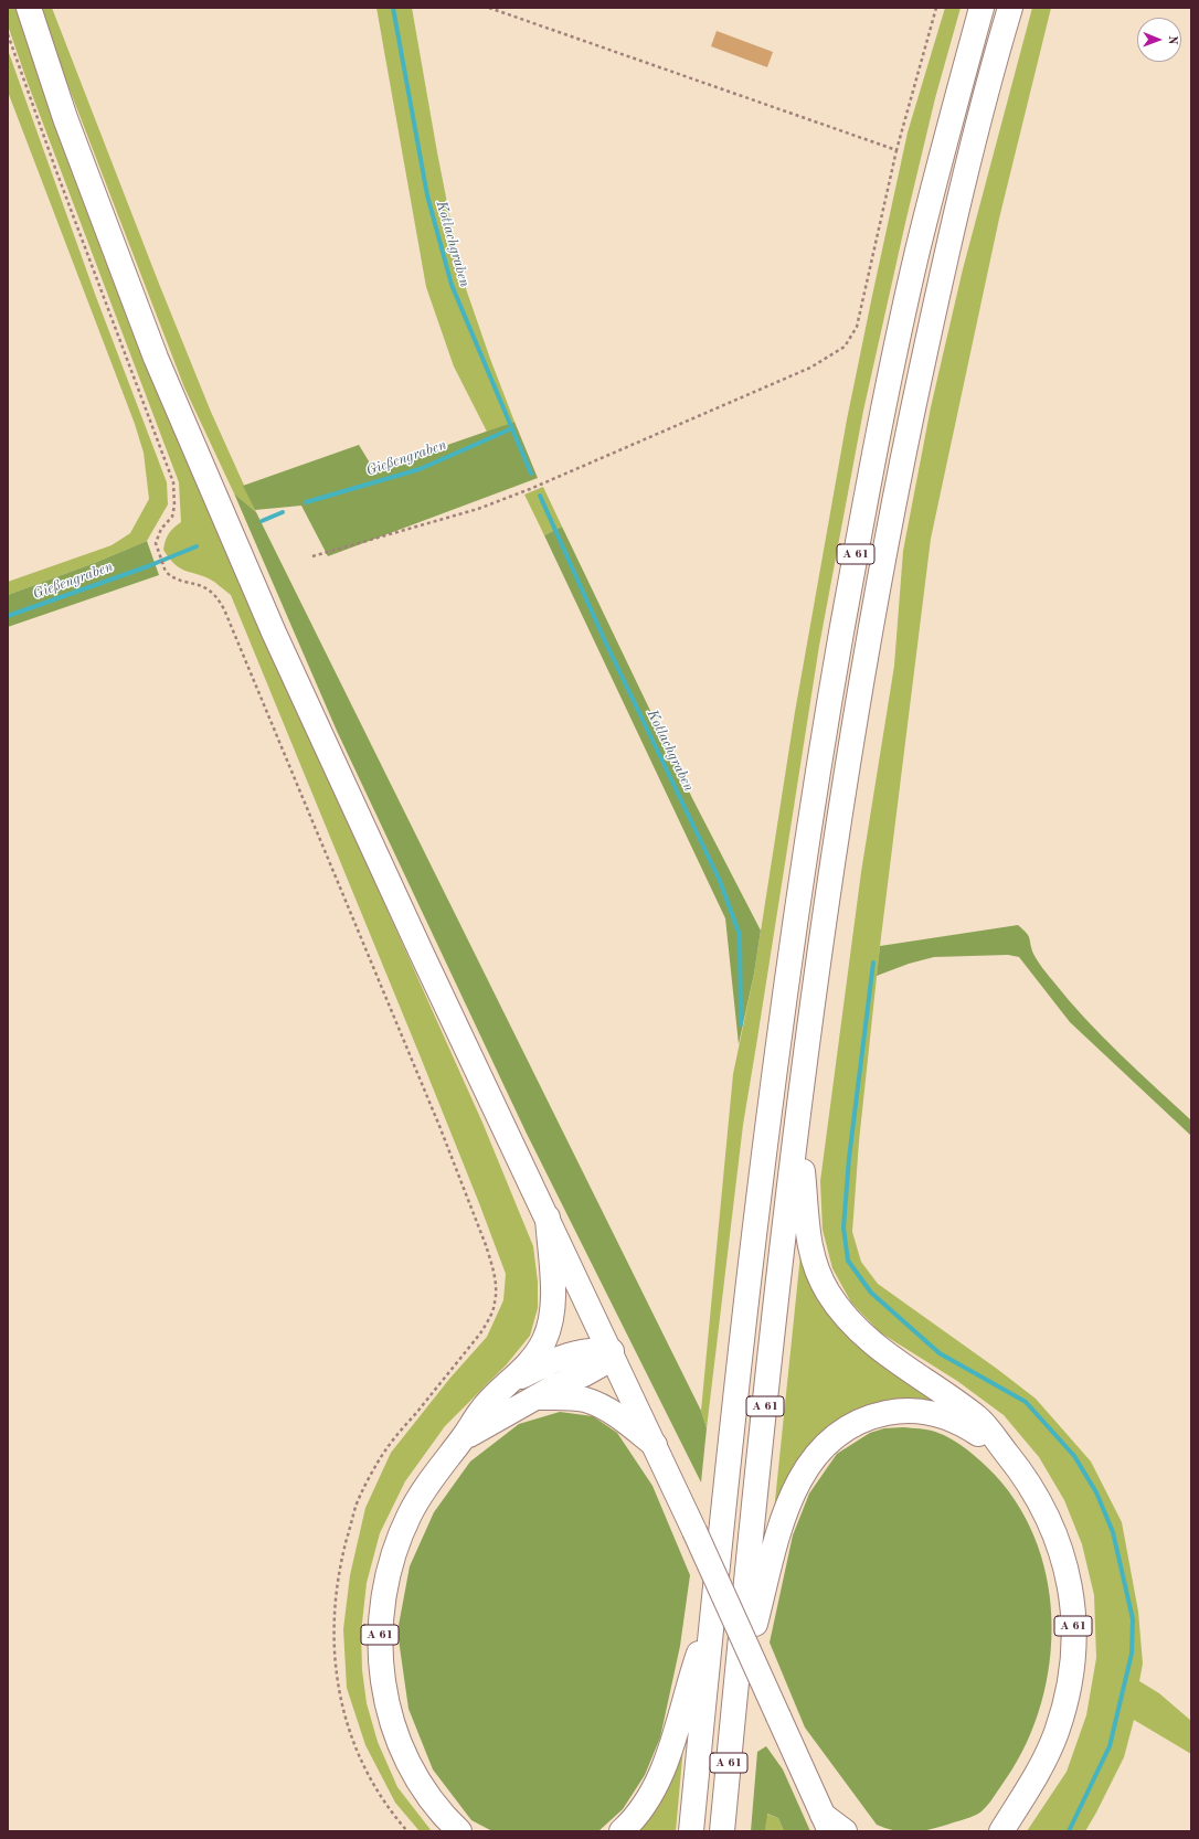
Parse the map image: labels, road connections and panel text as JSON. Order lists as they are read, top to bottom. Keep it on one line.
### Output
{"streets":{"main road":["A 61"]},"water":["Kotlachgraben","Gießengraben"],"north":"right"}
